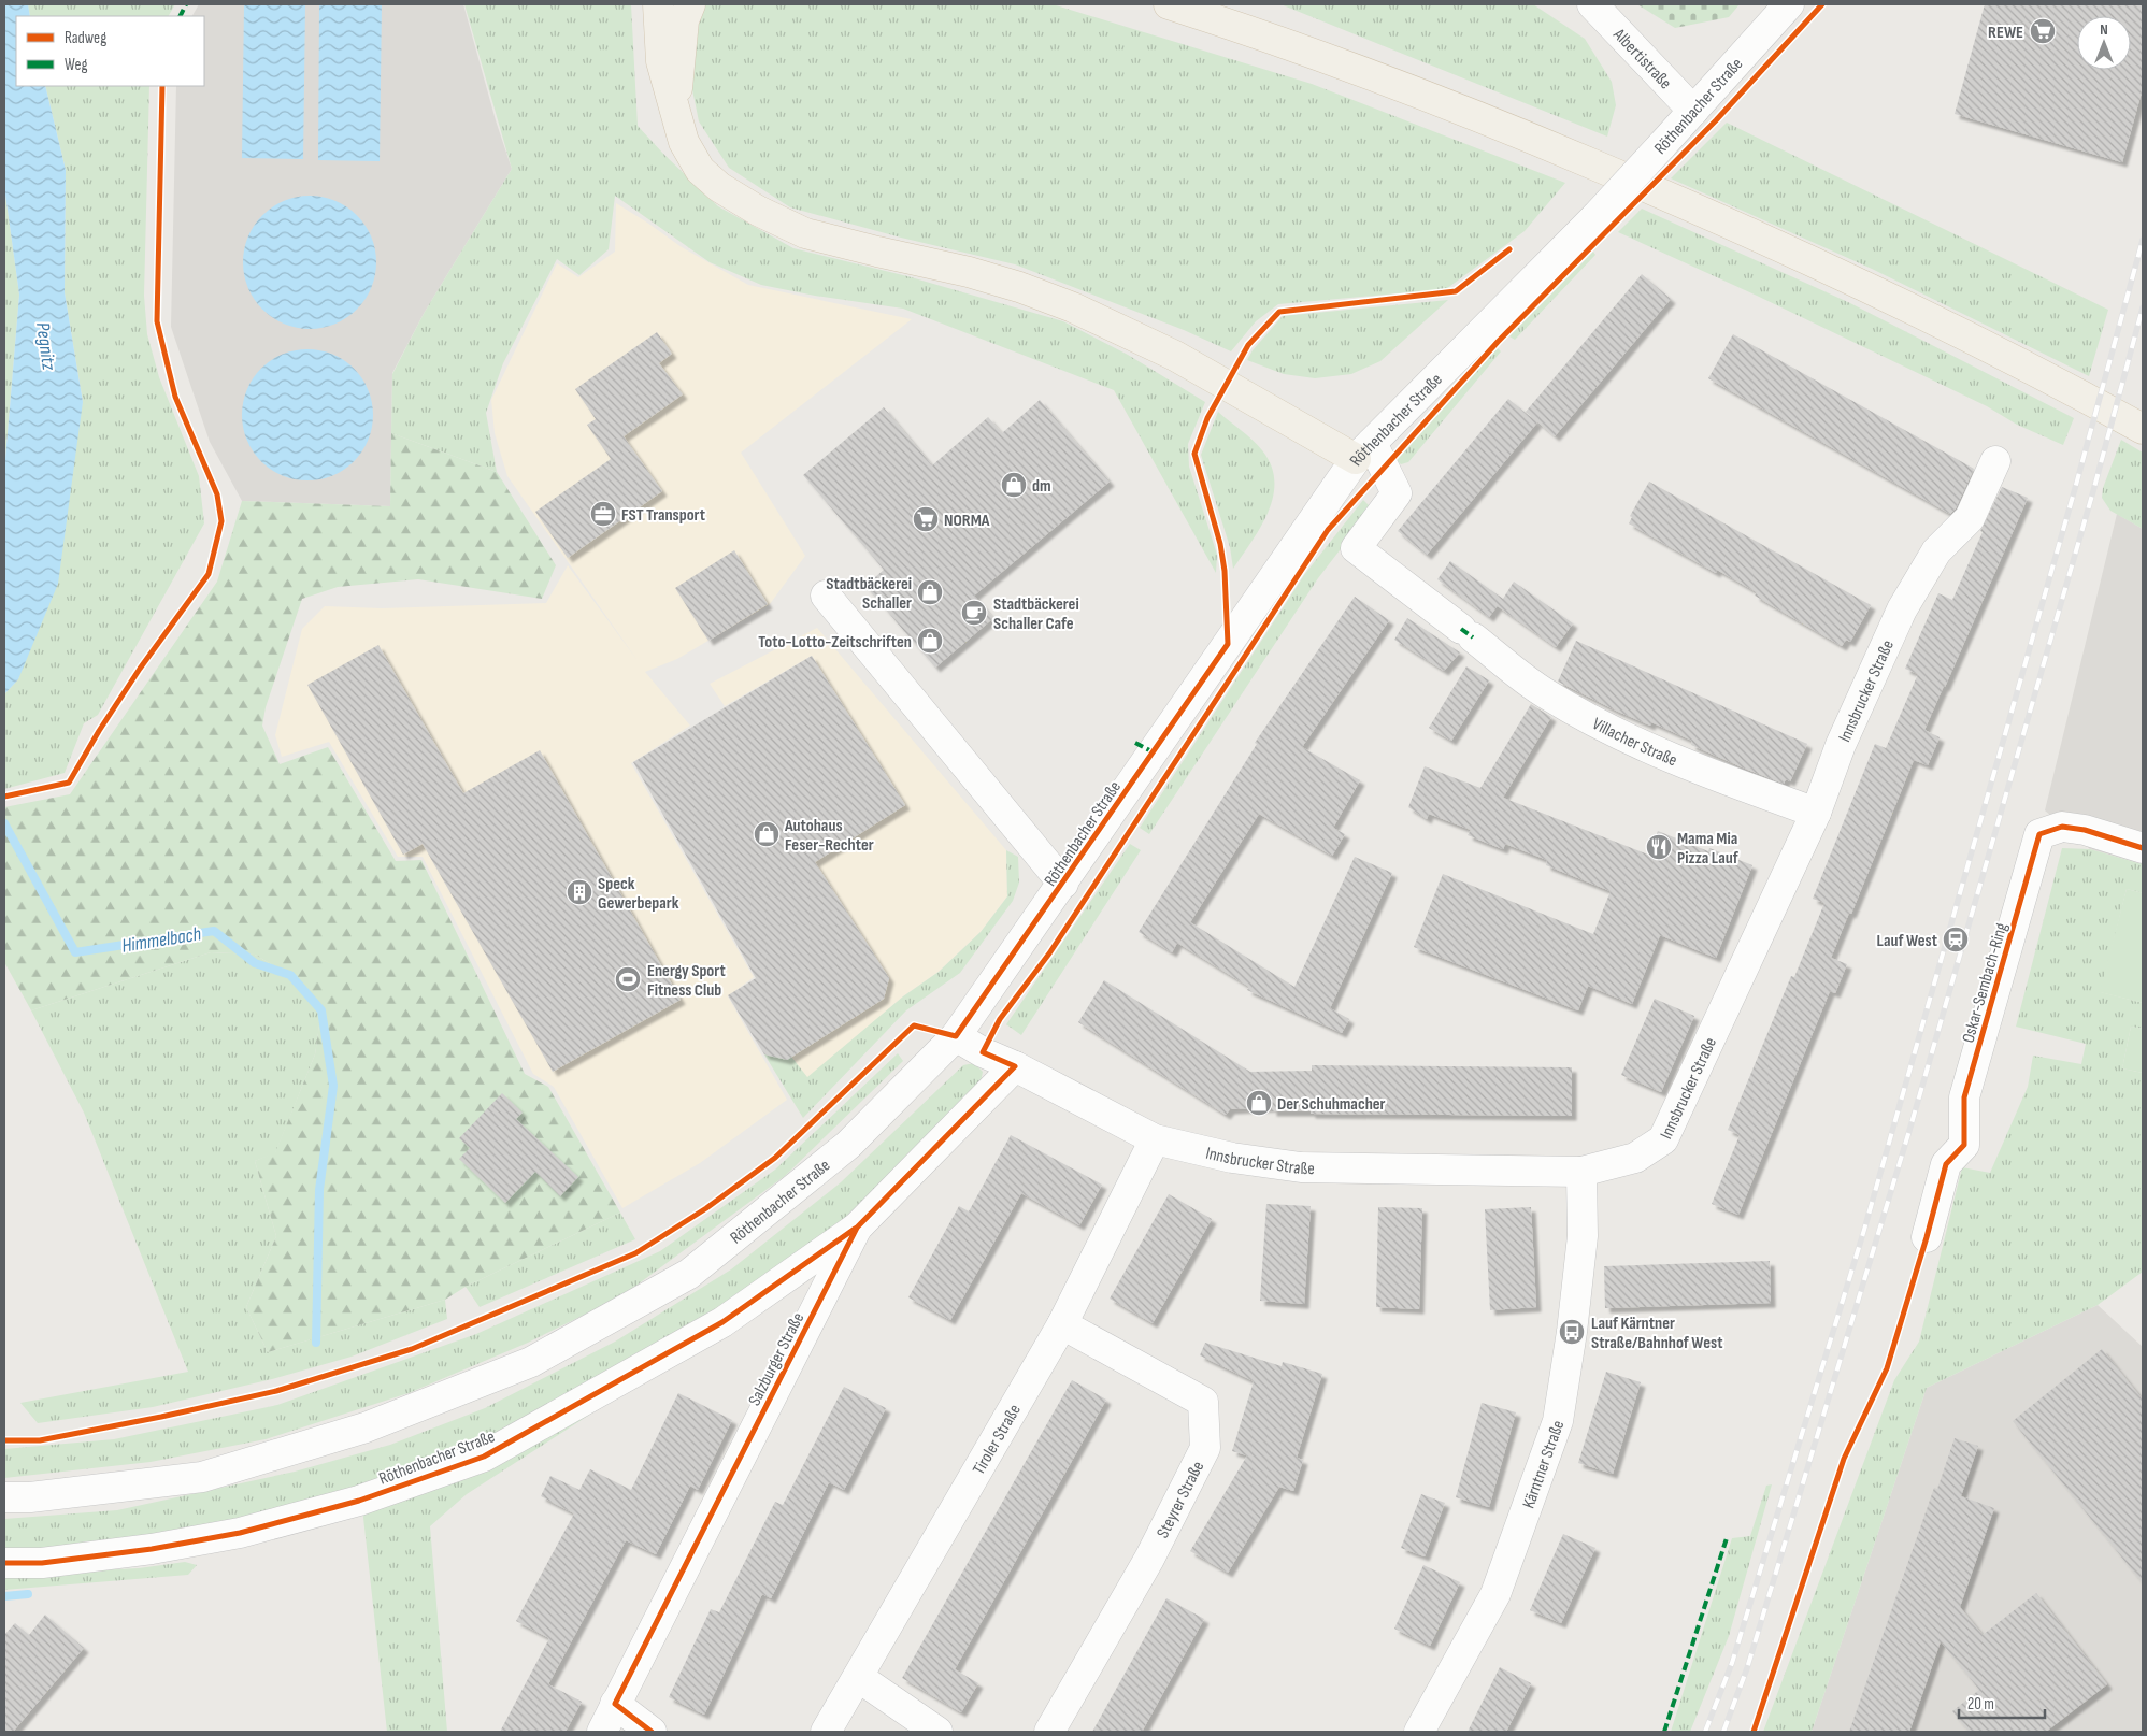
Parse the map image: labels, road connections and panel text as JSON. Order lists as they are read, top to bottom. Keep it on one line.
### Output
{"streets":{"street":["Albertistraße","Röthenbacher Straße","Innsbrucker Straße","Villacher Straße","Oskar-Sembach-Ring","Salzburger Straße","Tiroler Straße","Kärntner Straße","Steyrer Straße"]},"crossings":[["Albertistraße","Röthenbacher Straße"],["Röthenbacher Straße","Innsbrucker Straße"],["Röthenbacher Straße","Villacher Straße"],["Röthenbacher Straße","Salzburger Straße"],["Innsbrucker Straße","Villacher Straße"],["Innsbrucker Straße","Salzburger Straße"],["Innsbrucker Straße","Tiroler Straße"],["Innsbrucker Straße","Kärntner Straße"],["Tiroler Straße","Steyrer Straße"]],"water":["Pegnitz","Himmelbach"],"places":{"supermarket":["REWE","NORMA"],"shop":["dm","Stadtbäckerei Schaller","Toto-Lotto-Zeitschriften","Autohaus Feser-Rechter","Der Schuhmacher"],"office":["FST Transport"],"cafe":["Stadtbäckerei Schaller Cafe"],"restaurant":["Mama Mia Pizza Lauf"],"building":["Speck Gewerbepark"],"station":["Lauf West"],"sports":["Energy Sport Fitness Club"],"bus stop":["Lauf Kärntner Straße/Bahnhof West"]},"legend":["Radweg","Weg"],"scale_bar":"20 m","north":"top"}
